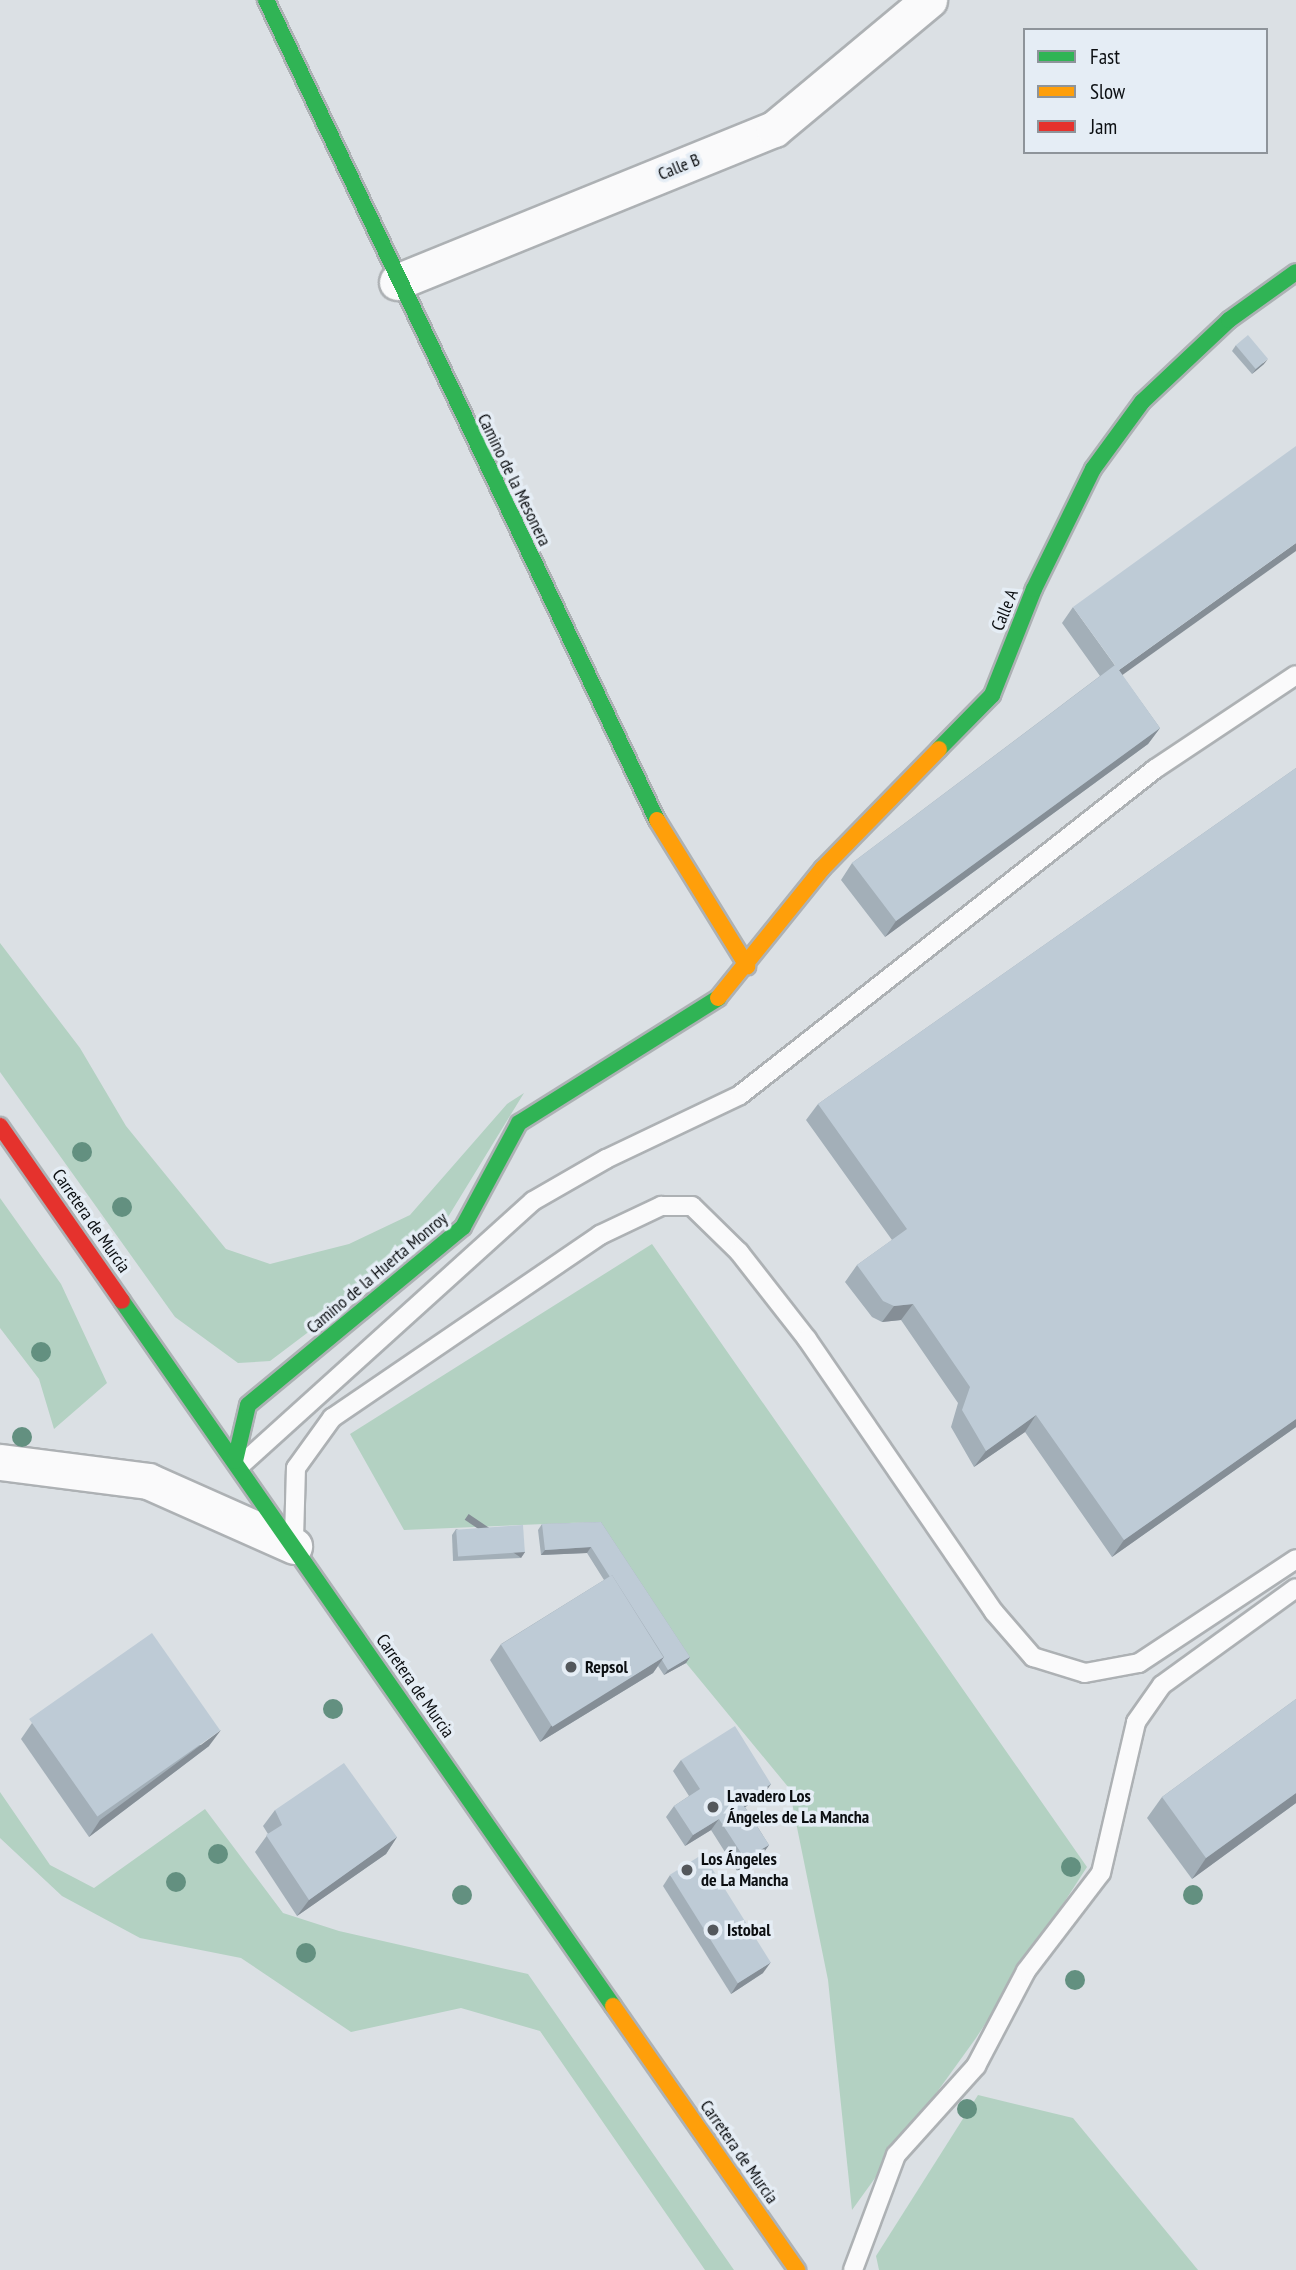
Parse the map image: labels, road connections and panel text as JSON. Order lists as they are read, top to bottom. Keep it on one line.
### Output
{"streets":{"main road":["Camino de la Mesonera","Calle A","Carretera de Murcia","Camino de la Huerta Monroy"],"street":["Calle B"]},"crossings":[["Calle B","Camino de la Mesonera"],["Camino de la Mesonera","Calle A"],["Camino de la Mesonera","Camino de la Huerta Monroy"],["Calle A","Camino de la Huerta Monroy"],["Carretera de Murcia","Camino de la Huerta Monroy"]],"places":["Repsol","Lavadero Los Ángeles de La Mancha","Los Ángeles de La Mancha","Istobal"],"legend":["Fast","Slow","Jam"]}
